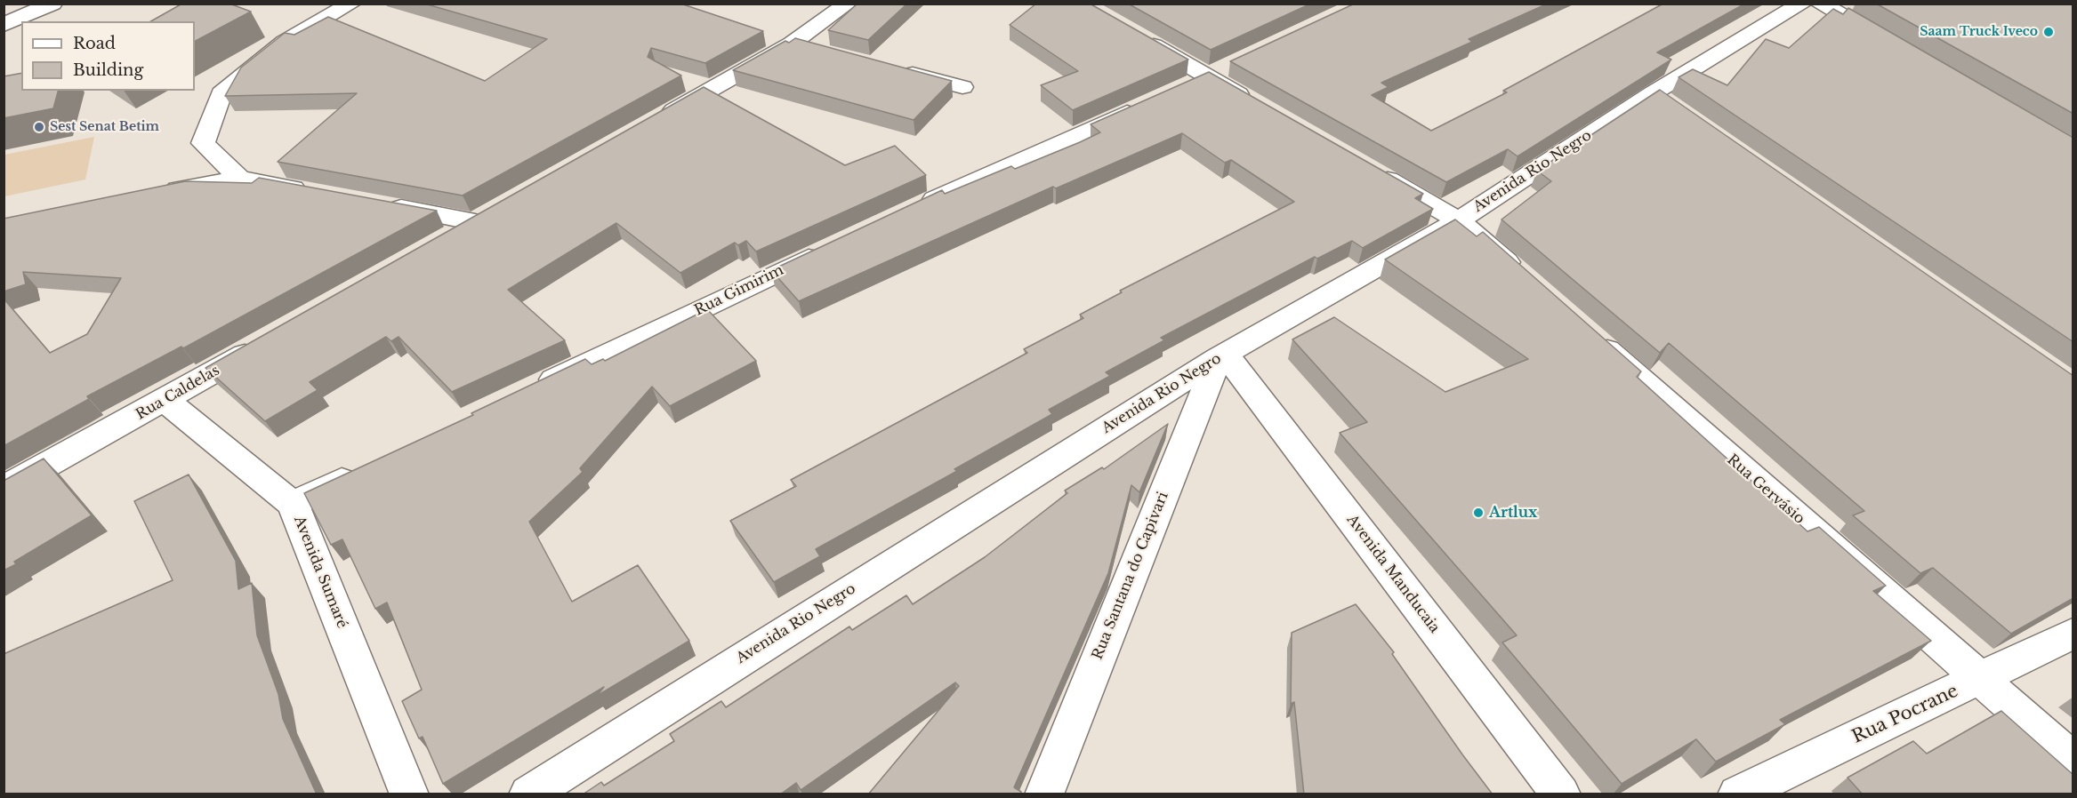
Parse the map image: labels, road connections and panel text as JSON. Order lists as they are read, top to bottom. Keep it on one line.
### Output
{"streets":{"main road":["Avenida Rio Negro","Rua Gimirim","Rua Caldelas","Rua Gervásio","Avenida Sumaré","Avenida Manducaia","Rua Santana do Capivari","Rua Pocrane"]},"crossings":[["Avenida Rio Negro","Avenida Manducaia"],["Avenida Rio Negro","Rua Santana do Capivari"],["Rua Caldelas","Avenida Sumaré"],["Rua Gervásio","Rua Pocrane"],["Avenida Manducaia","Rua Santana do Capivari"]],"places":["Saam Truck Iveco","Sest Senat Betim","Artlux"],"legend":["Road","Building"]}
